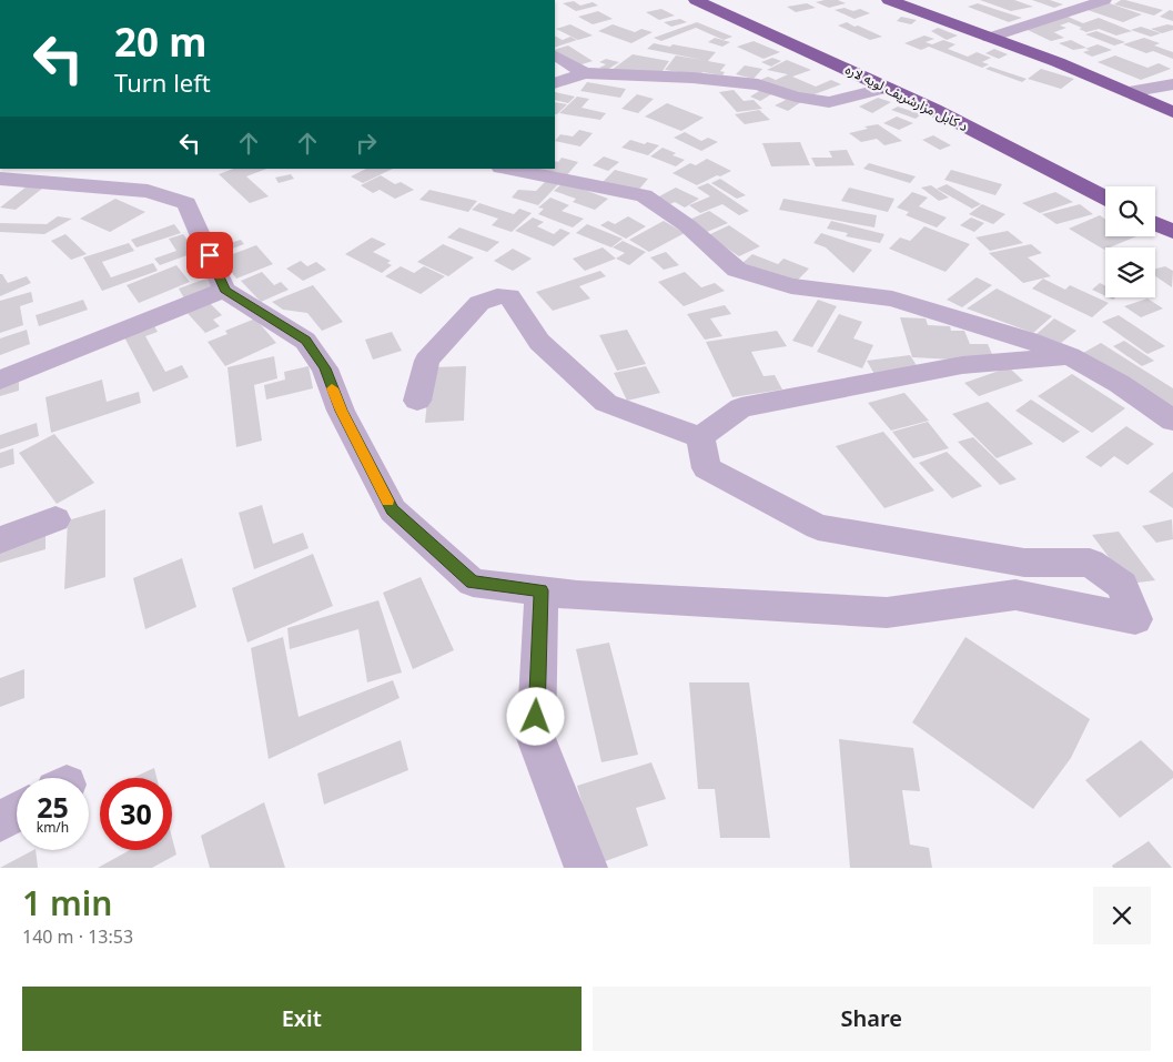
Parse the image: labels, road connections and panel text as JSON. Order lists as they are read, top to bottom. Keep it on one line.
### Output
{"streets":{"highway":["د کابل مزارشریف لویه لاره"]},"page":{"turn":["20 m","Turn left"],"speed":"25 km/h","limit":"30","heading":["1 min","140 m · 13:53"],"buttons":["Exit","Share"]}}
